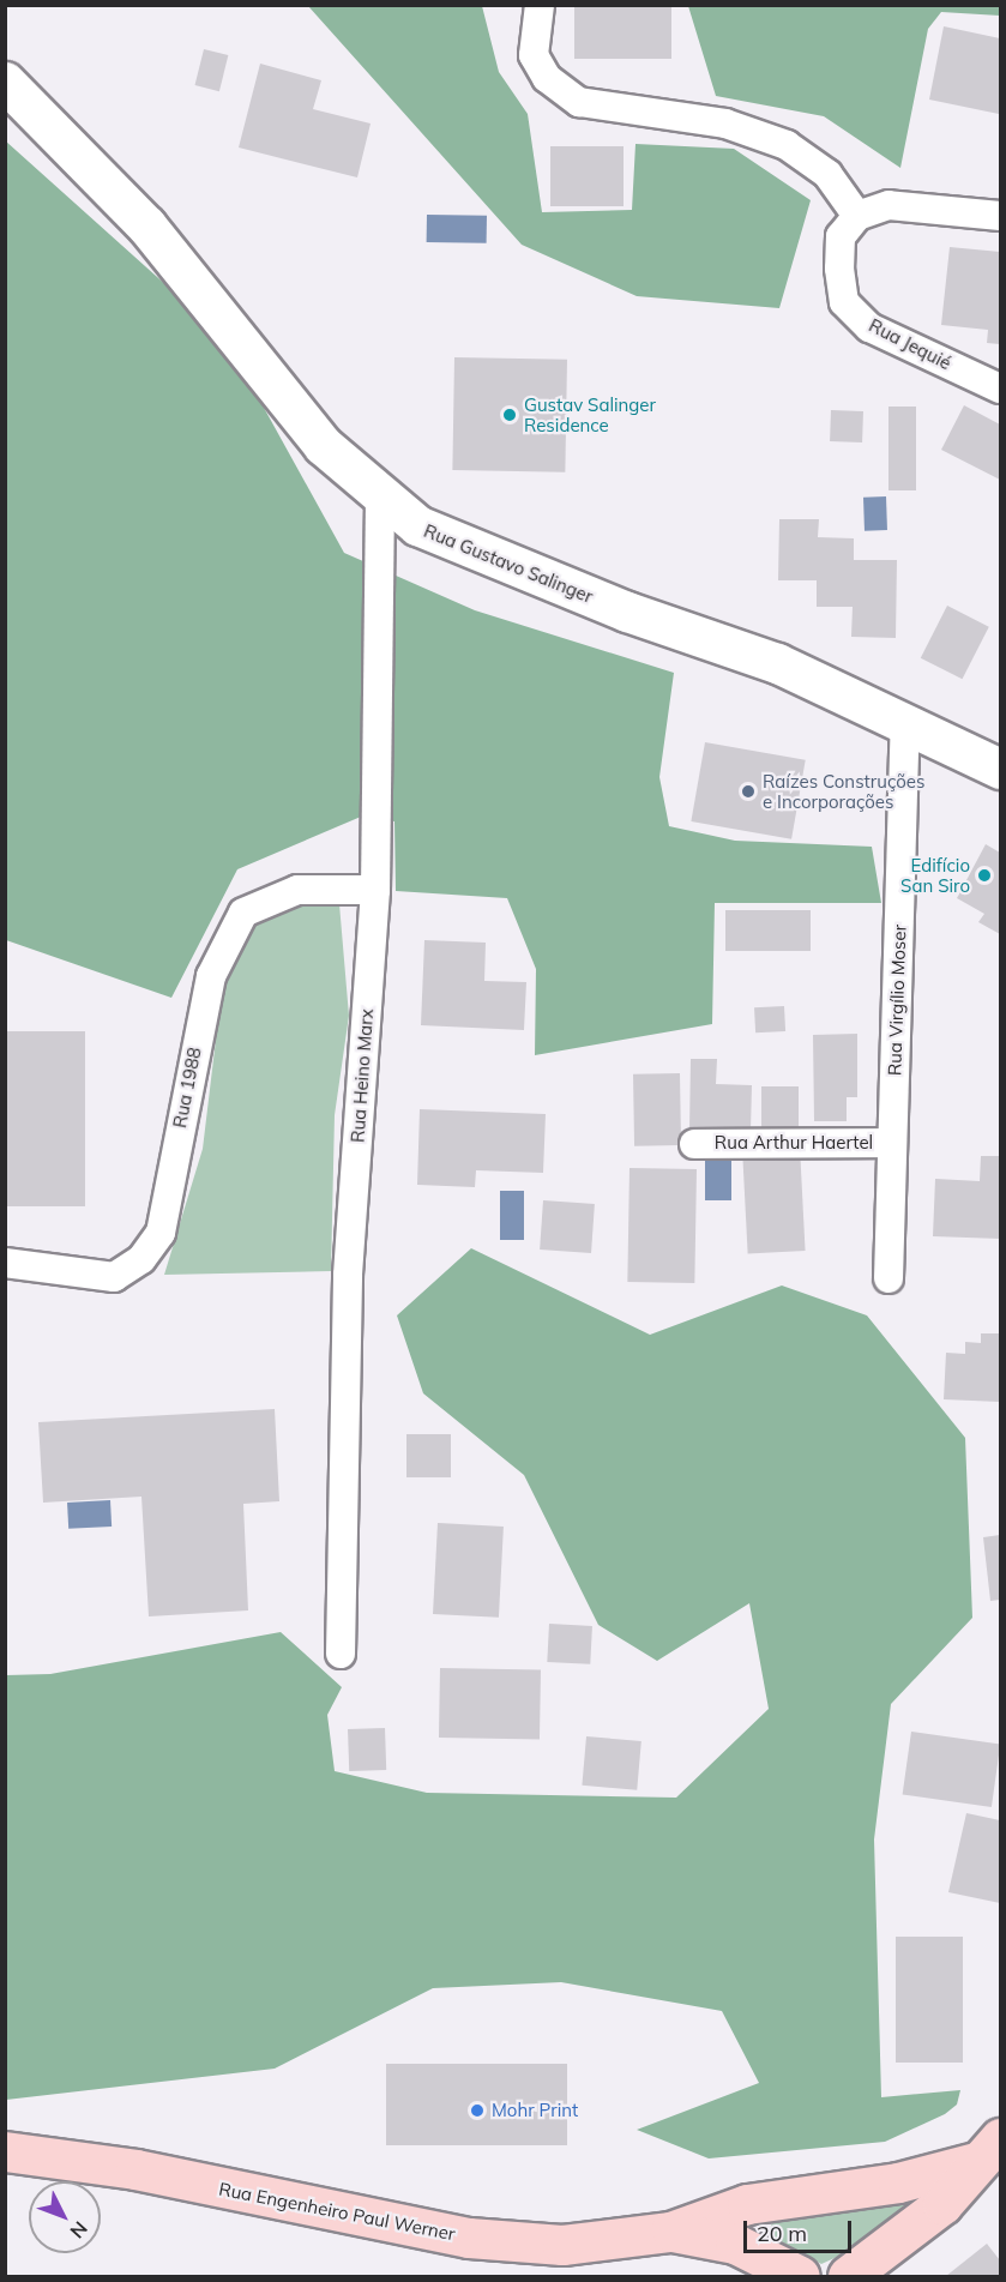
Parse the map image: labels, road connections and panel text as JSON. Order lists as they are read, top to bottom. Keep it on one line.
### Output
{"streets":{"main road":["Rua Engenheiro Paul Werner"],"street":["Rua Jequié","Rua Gustavo Salinger","Rua Virgílio Moser","Rua Heino Marx","Rua 1988","Rua Arthur Haertel"]},"crossings":[["Rua Gustavo Salinger","Rua Virgílio Moser"],["Rua Gustavo Salinger","Rua Heino Marx"],["Rua Virgílio Moser","Rua Arthur Haertel"],["Rua Heino Marx","Rua 1988"]],"places":["Gustav Salinger Residence","Raízes Construções e Incorporações","Edifício San Siro","Mohr Print"],"scale_bar":"20 m","north":"bottom right"}
